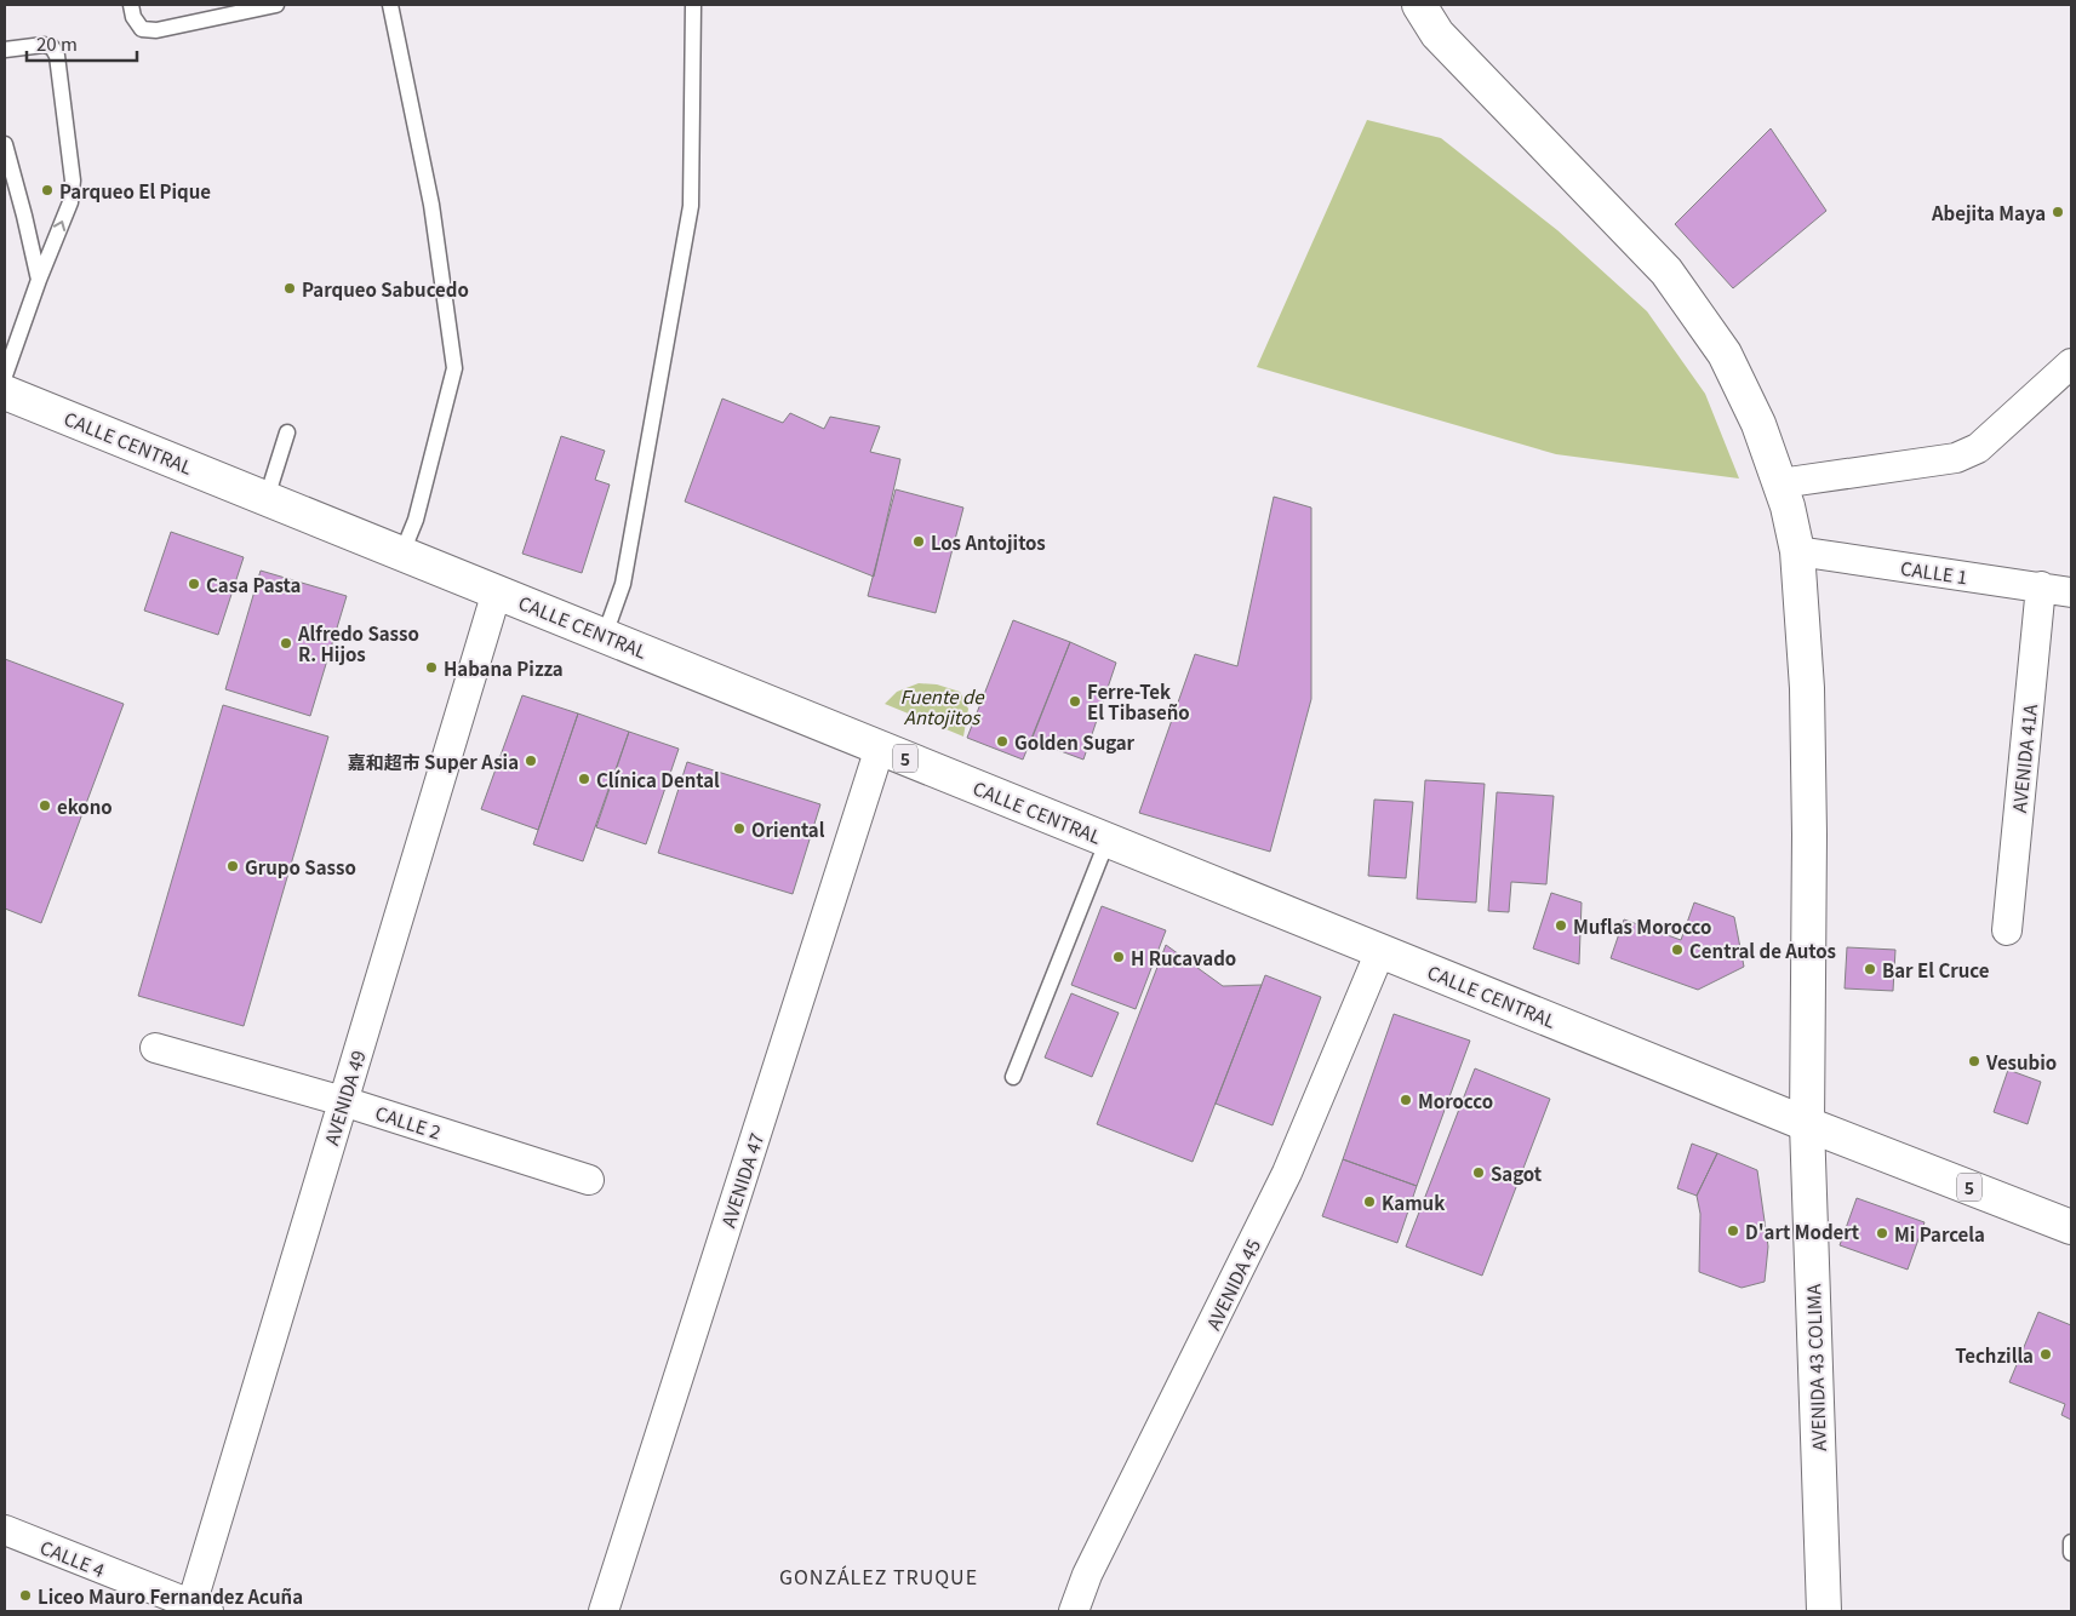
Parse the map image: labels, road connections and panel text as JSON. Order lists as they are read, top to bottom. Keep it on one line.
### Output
{"streets":{"main road":["CALLE CENTRAL","5","AVENIDA 43 COLIMA"],"street":["CALLE 1","AVENIDA 41A","AVENIDA 49","CALLE 2","AVENIDA 47","AVENIDA 45","CALLE 4"]},"crossings":[["CALLE CENTRAL","AVENIDA 49"],["CALLE CENTRAL","AVENIDA 47"],["CALLE CENTRAL","AVENIDA 45"],["CALLE CENTRAL","AVENIDA 43 COLIMA"],["CALLE 1","AVENIDA 41A"],["CALLE 1","AVENIDA 43 COLIMA"],["AVENIDA 49","CALLE 2"],["AVENIDA 49","CALLE 4"]],"districts":["GONZÁLEZ TRUQUE"],"parks":["Fuente de Antojitos"],"places":["Parqueo El Pique","Abejita Maya","Parqueo Sabucedo","Los Antojitos","Casa Pasta","Alfredo Sasso R. Hijos","Habana Pizza","Ferre-Tek El Tibaseño","Golden Sugar","嘉和超市 Super Asia","Clínica Dental","ekono","Oriental","Grupo Sasso","Muflas Morocco","Central de Autos","H Rucavado","Bar El Cruce","Vesubio","Morocco","Sagot","Kamuk","D'art Modert","Mi Parcela","Techzilla","Liceo Mauro Fernandez Acuña"],"scale_bar":"20 m"}
